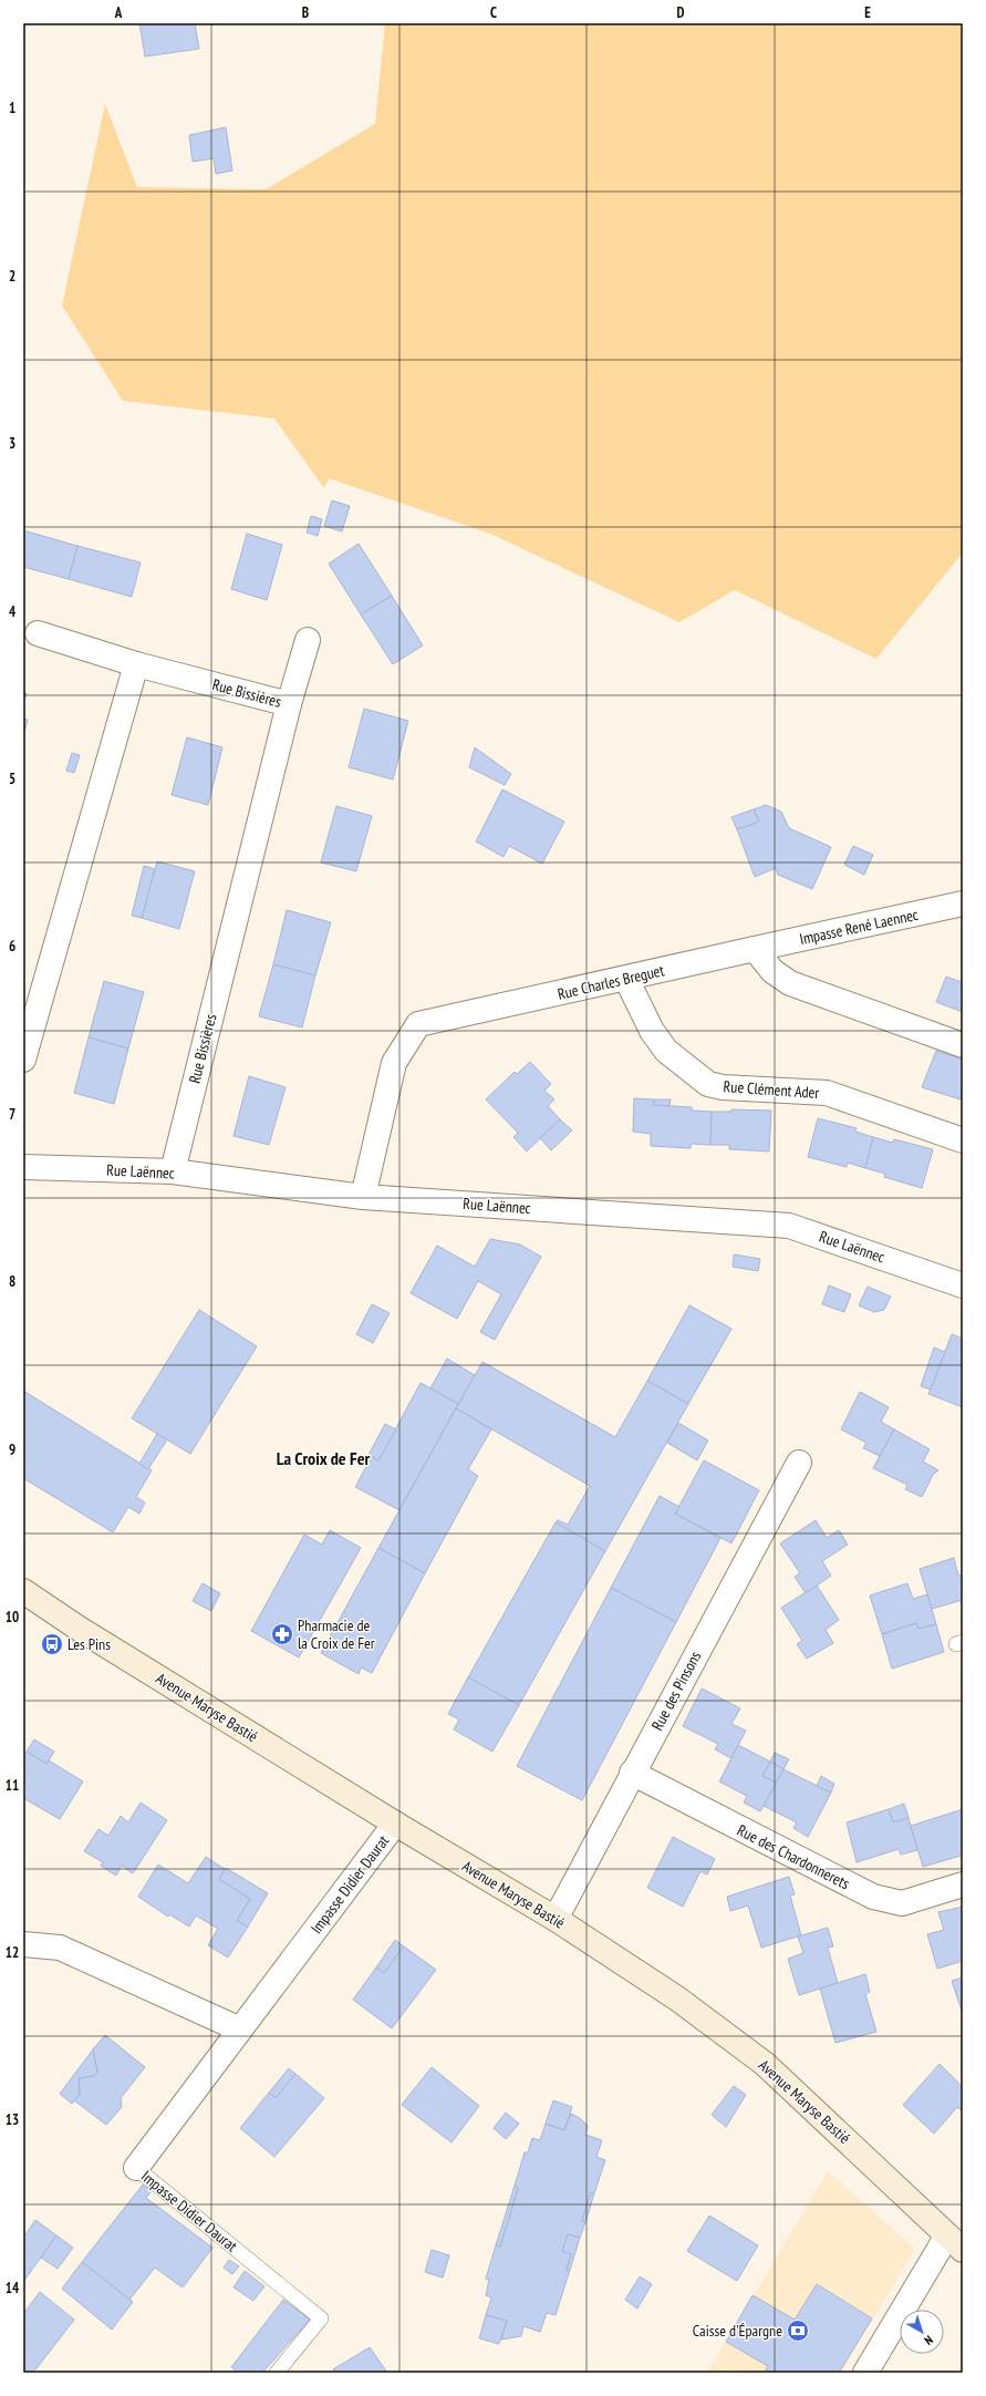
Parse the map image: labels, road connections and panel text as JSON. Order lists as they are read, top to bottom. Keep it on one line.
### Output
{"streets":{"street":["Rue Bissières","Impasse René Laennec","Rue Charles Breguet","Rue Clément Ader","Rue Laënnec","Rue des Pinsons","Avenue Maryse Bastié","Rue des Chardonnerets","Impasse Didier Daurat"]},"crossings":[["Rue Bissières","Rue Laënnec"],["Impasse René Laennec","Rue Charles Breguet"],["Rue Charles Breguet","Rue Clément Ader"],["Rue Charles Breguet","Rue Laënnec"],["Rue des Pinsons","Avenue Maryse Bastié"],["Rue des Pinsons","Rue des Chardonnerets"],["Avenue Maryse Bastié","Impasse Didier Daurat"]],"districts":["La Croix de Fer"],"places":{"pharmacy":["Pharmacie de la Croix de Fer"],"bus stop":["Les Pins"],"bank":["Caisse d'Épargne"]},"north":"bottom right","grid":{"columns":["A","B","C","D","E"],"rows":["1","2","3","4","5","6","7","8","9","10","11","12","13","14"]}}
